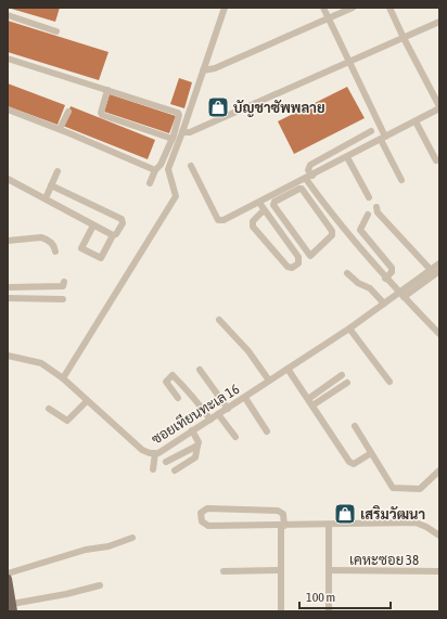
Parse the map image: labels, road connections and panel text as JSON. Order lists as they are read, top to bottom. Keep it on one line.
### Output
{"streets":{"street":["ซอยเทียนทะเล 16","เคหะซอย 38"]},"places":{"shop":["บัญชาซัพพลาย","เสริมวัฒนา"]},"scale_bar":"100 m"}
